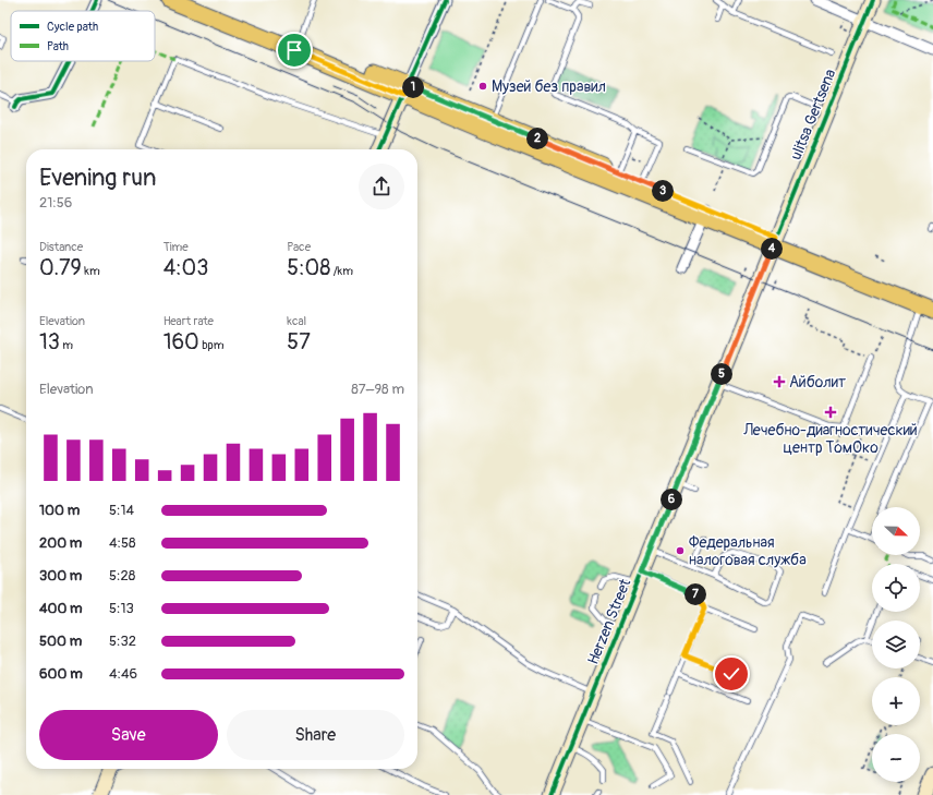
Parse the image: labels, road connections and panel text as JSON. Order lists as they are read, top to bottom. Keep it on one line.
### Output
{"streets":{"street":["ulitsa Gertsena","Herzen Street"]},"crossings":[["ulitsa Gertsena","Herzen Street"]],"places":{"other":["Музей без правил","Федеральная налоговая служба"],"health":["Айболит","Лечебно-диагностический центр ТомОко"]},"legend":["Cycle path","Path"],"north":"right","page":{"pins":["1","2","3","4","5","6","7"],"heading":["Evening run","21:56"],"stats":[["Distance","0.79 km"],["Time","4:03"],["Pace","5:08 /km"],["Elevation","13 m"],["Heart rate","160 bpm"],["kcal","57"]],"chart":["Elevation","87–98 m"],"list":[{"name":"100 m","note":"5:14"},{"name":"200 m","note":"4:58"},{"name":"300 m","note":"5:28"},{"name":"400 m","note":"5:13"},{"name":"500 m","note":"5:32"},{"name":"600 m","note":"4:46"}],"map_buttons":["+","−"],"buttons":["Save","Share"]}}
